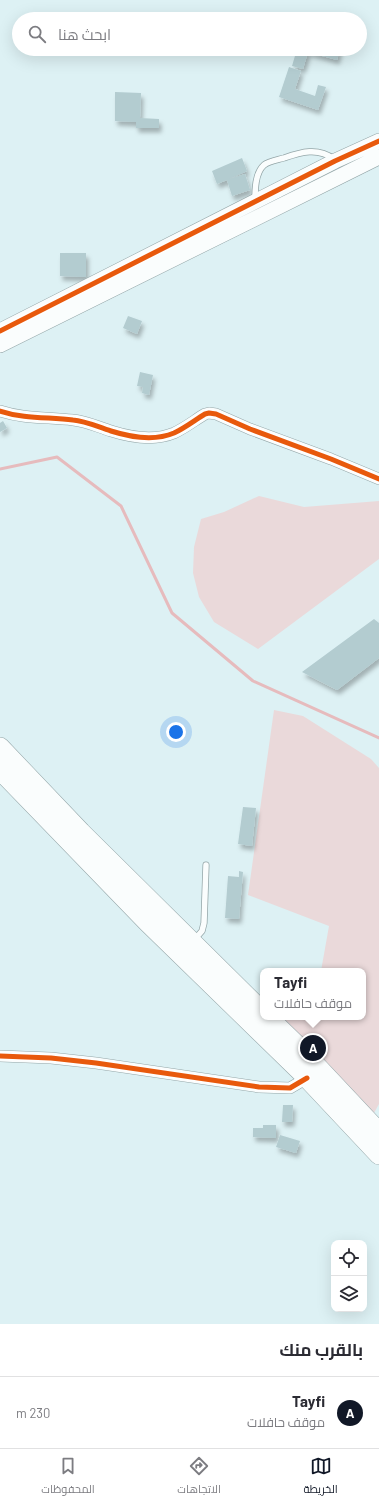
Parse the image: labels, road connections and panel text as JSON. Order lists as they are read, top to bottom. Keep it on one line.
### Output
{"page":{"search":"ابحث هنا","popup":["Tayfi","موقف حافلات"],"pins":"A","heading":"بالقرب منك","list":[{"mark":"A","name":"Tayfi","note":"موقف حافلات","value":"230 m"}],"nav":["الخريطة","الاتجاهات","المحفوظات"]}}
